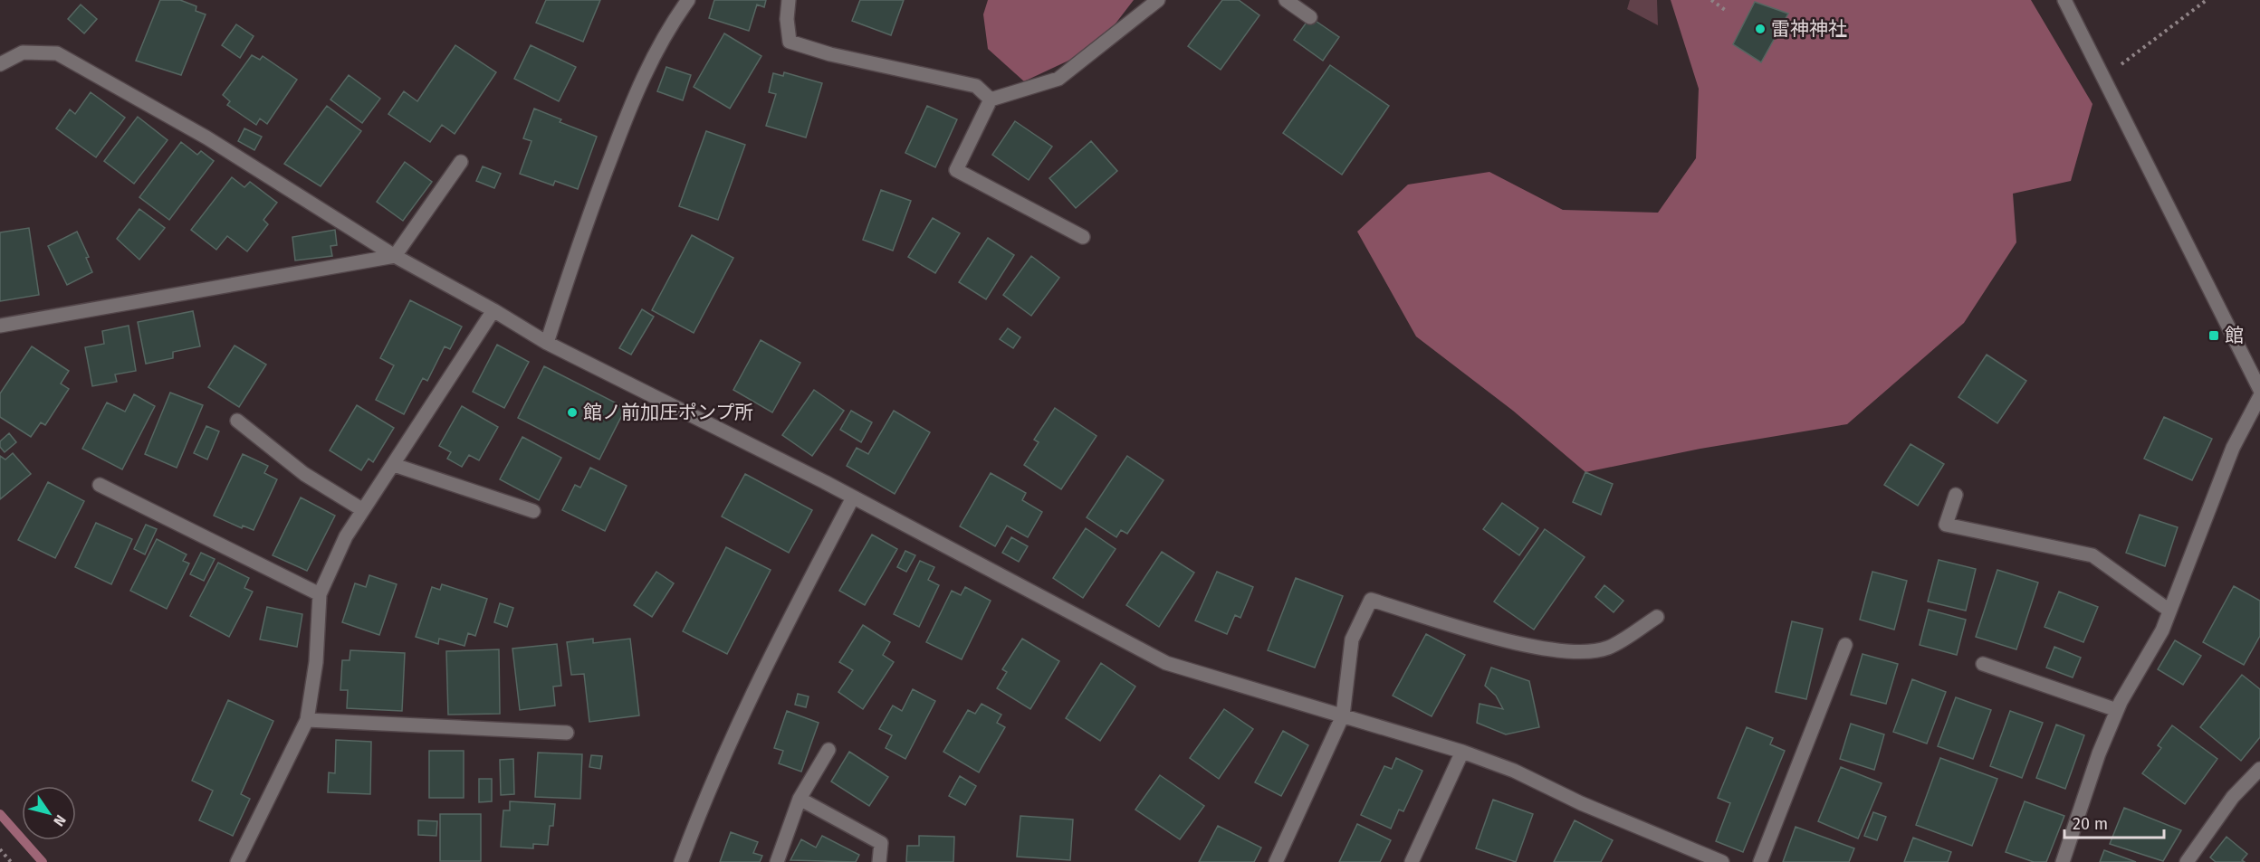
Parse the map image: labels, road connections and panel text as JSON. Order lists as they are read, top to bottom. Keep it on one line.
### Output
{"places":{"other":["雷神神社","館ノ前加圧ポンプ所"],"transit":["館"]},"scale_bar":"20 m","north":"bottom right"}
